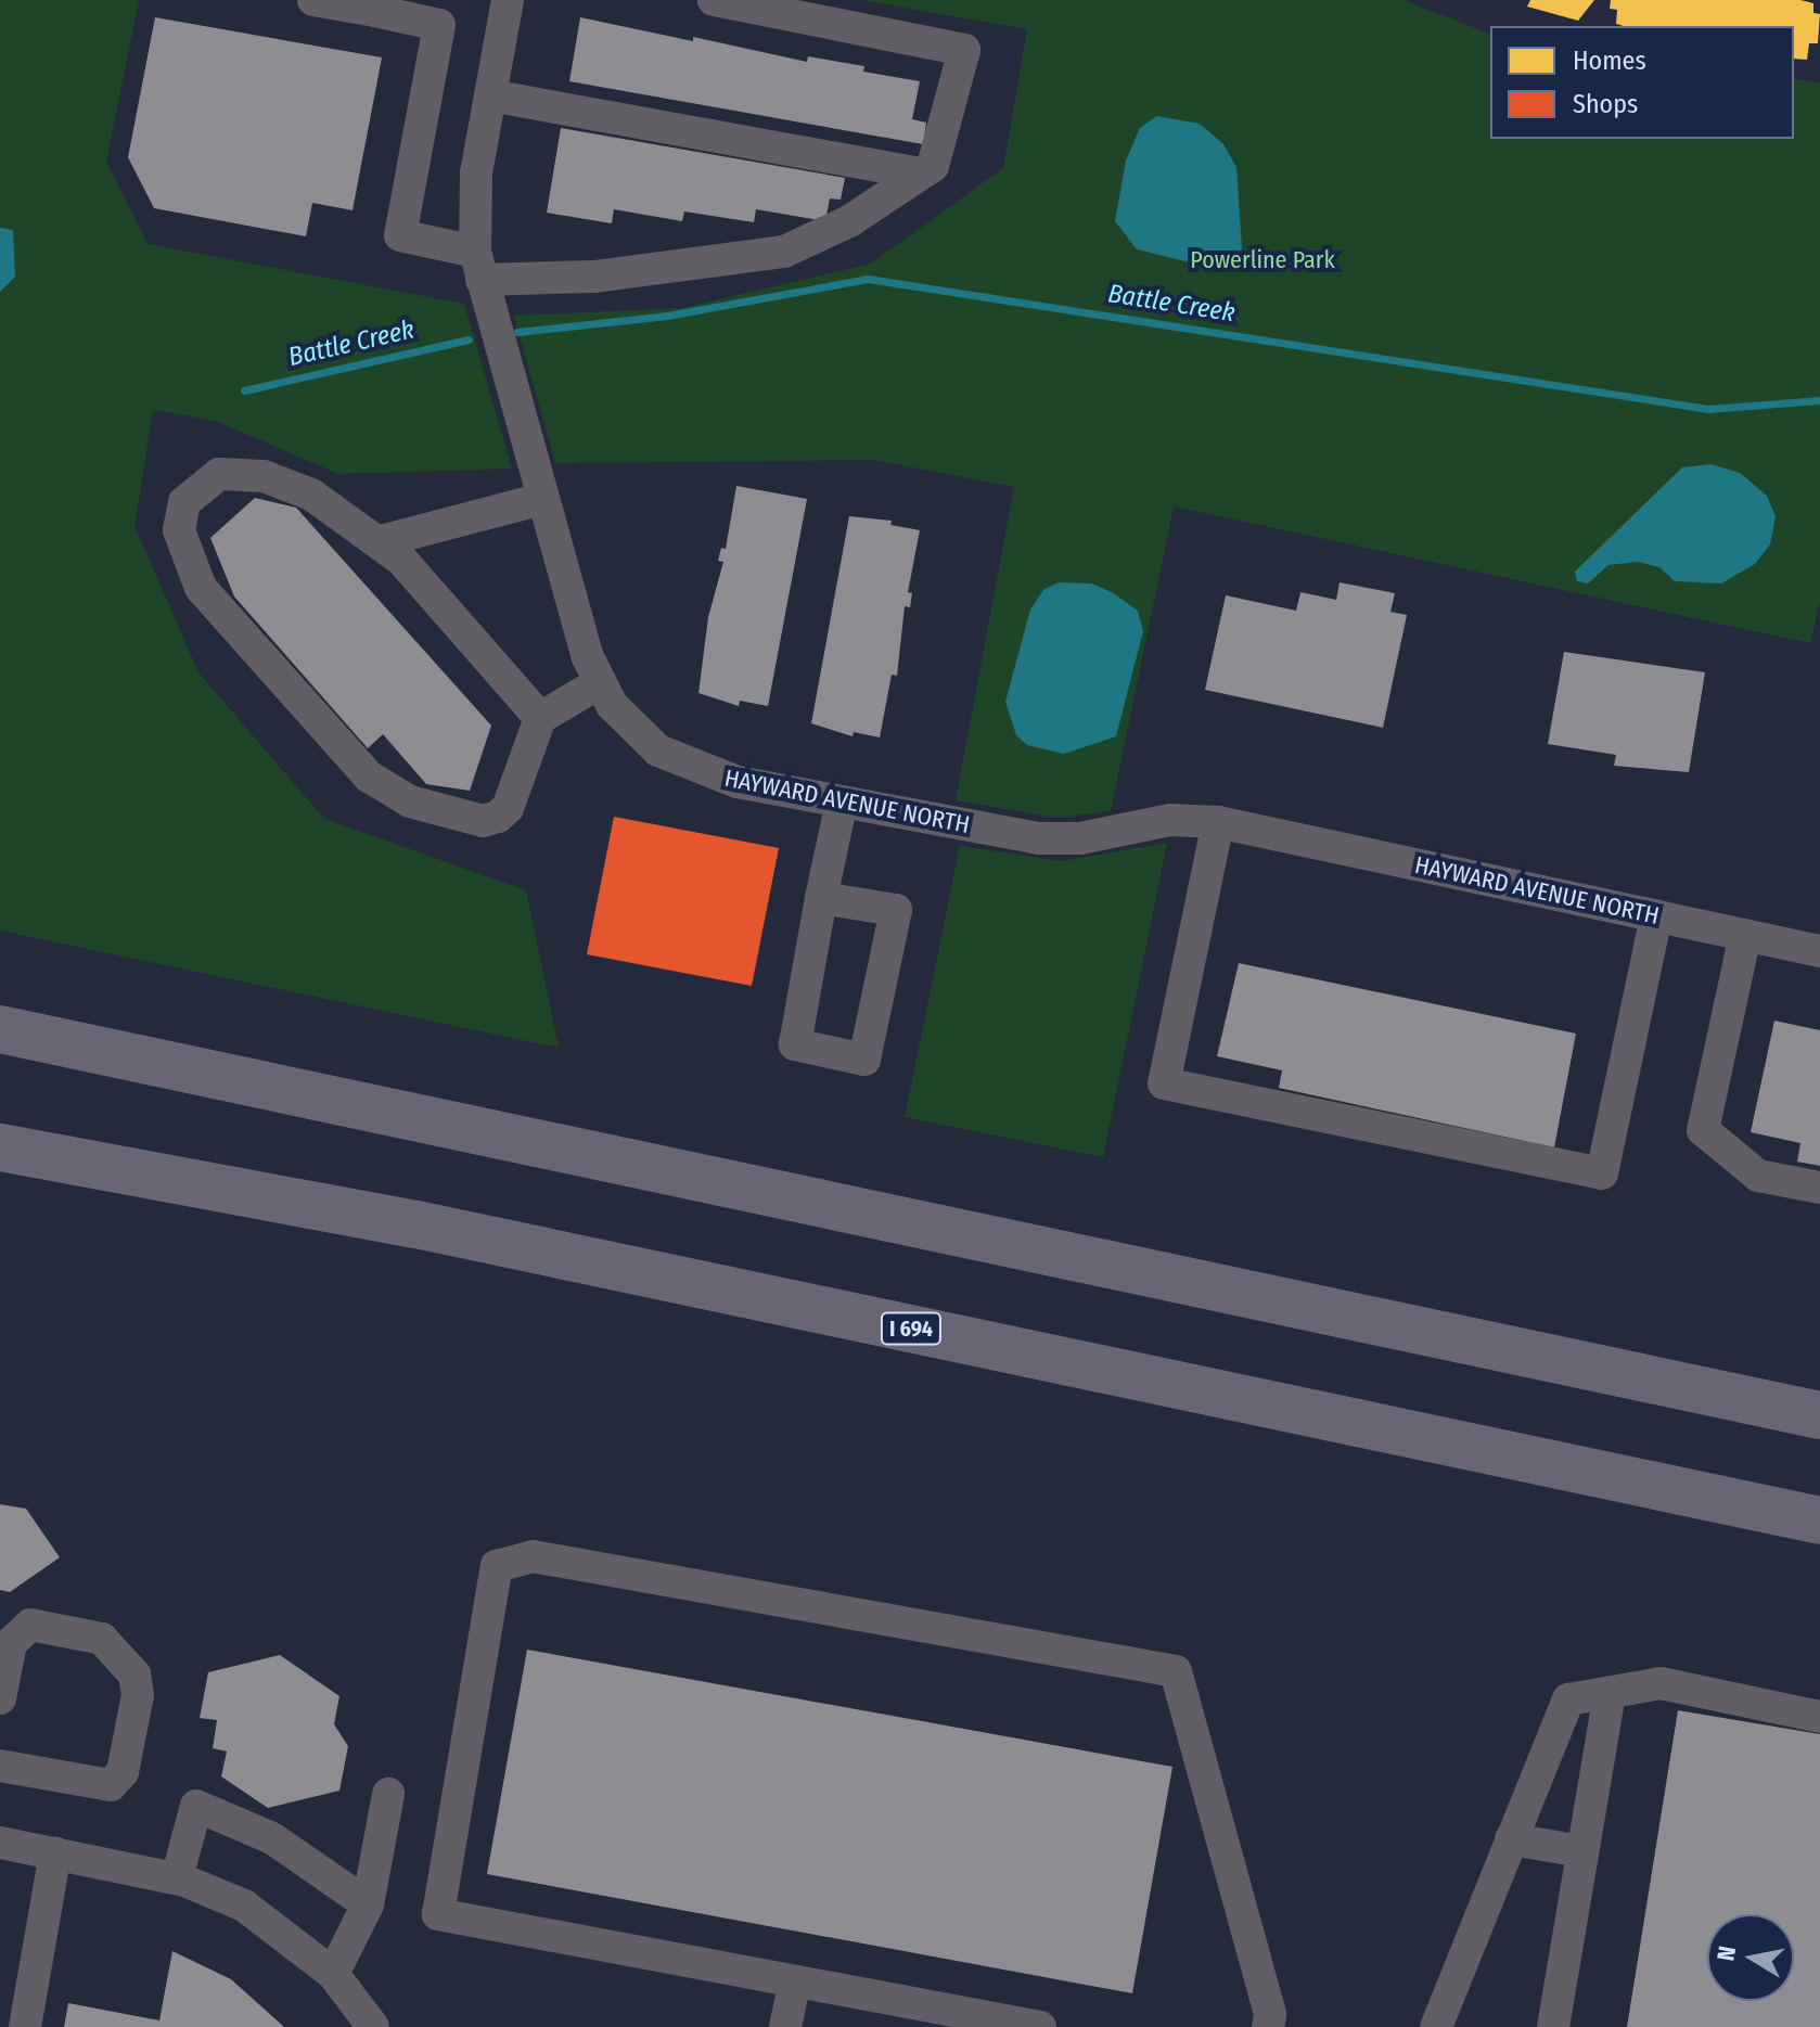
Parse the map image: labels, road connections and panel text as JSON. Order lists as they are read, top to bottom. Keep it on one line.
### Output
{"streets":{"highway":["I 694"],"street":["HAYWARD AVENUE NORTH"]},"water":["Battle Creek"],"parks":["Powerline Park"],"legend":["Homes","Shops"],"north":"left"}
